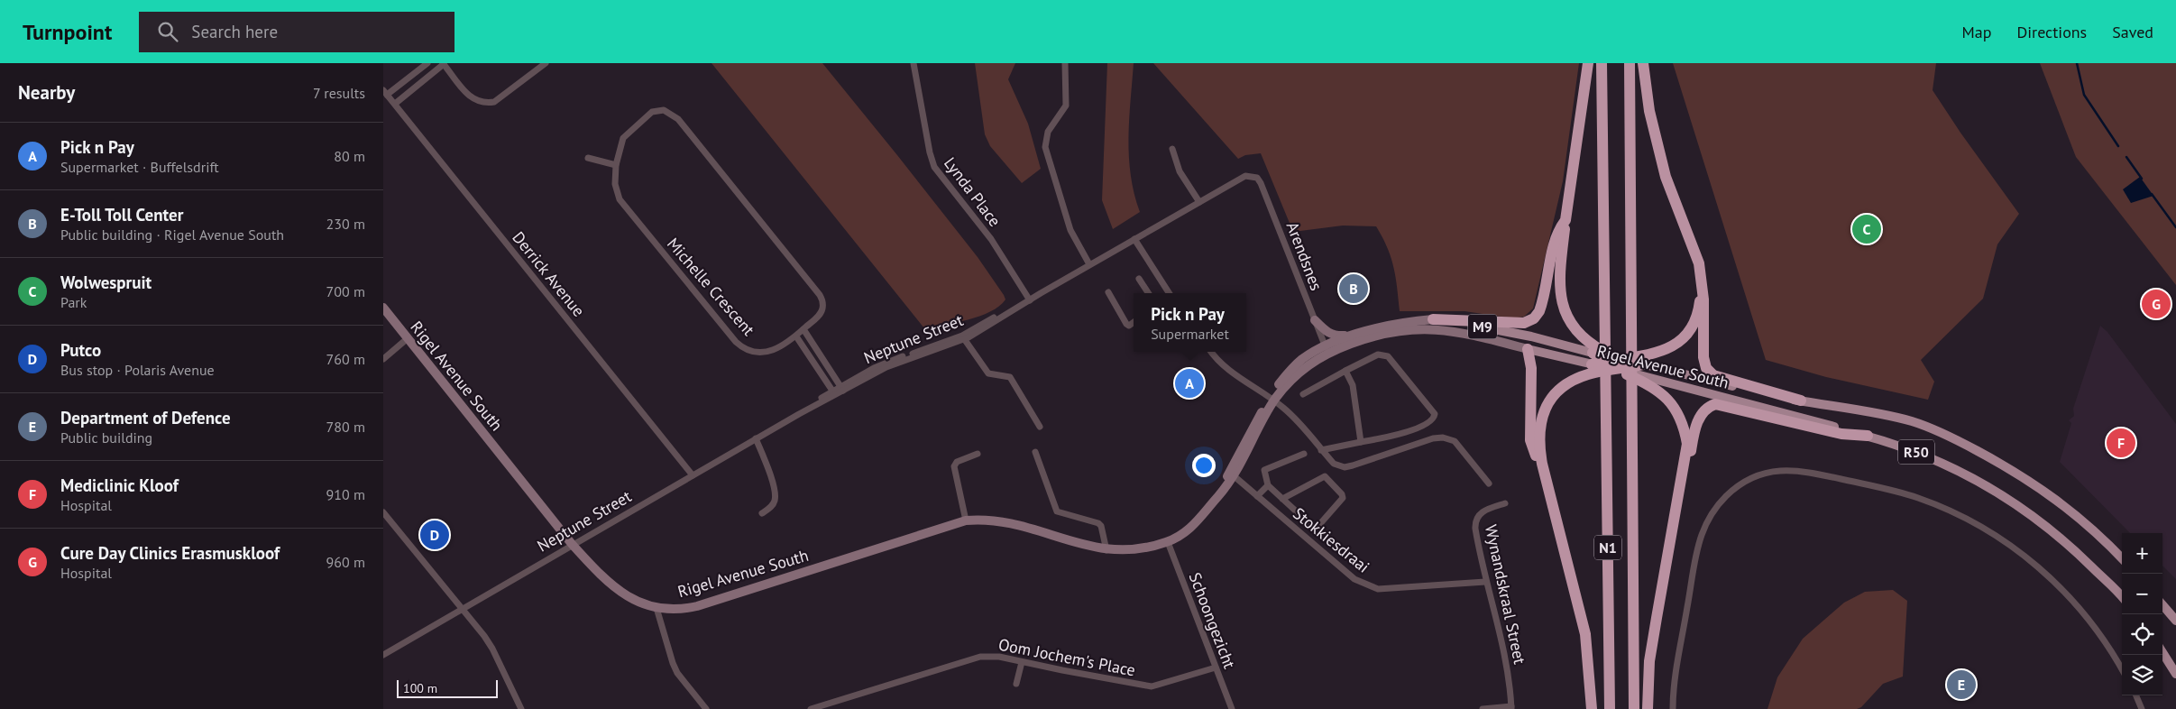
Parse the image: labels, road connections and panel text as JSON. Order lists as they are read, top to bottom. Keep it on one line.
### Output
{"streets":{"highway":["N1"],"main road":["M9","Rigel Avenue South","R50"],"street":["Lynda Place","Arendsnes","Derrick Avenue","Michelle Crescent","Neptune Street","Stokkiesdraai","Wynandskraal Street","Schoongezicht","Oom Jochem's Place"]},"crossings":[["Lynda Place","Neptune Street"],["Arendsnes","Neptune Street"],["Arendsnes","Rigel Avenue South"],["Derrick Avenue","Neptune Street"],["Neptune Street","Rigel Avenue South"],["Rigel Avenue South","Stokkiesdraai"],["Rigel Avenue South","Schoongezicht"],["Stokkiesdraai","Wynandskraal Street"],["Schoongezicht","Oom Jochem's Place"]],"scale_bar":"100 m","page":{"header":"Turnpoint","search":"Search here","nav":["Map","Directions","Saved"],"heading":["Nearby","7 results"],"list":[{"mark":"A","name":"Pick n Pay","note":"Supermarket · Buffelsdrift","value":"80 m"},{"mark":"B","name":"E-Toll Toll Center","note":"Public building · Rigel Avenue South","value":"230 m"},{"mark":"C","name":"Wolwespruit","note":"Park","value":"700 m"},{"mark":"D","name":"Putco","note":"Bus stop · Polaris Avenue","value":"760 m"},{"mark":"E","name":"Department of Defence","note":"Public building","value":"780 m"},{"mark":"F","name":"Mediclinic Kloof","note":"Hospital","value":"910 m"},{"mark":"G","name":"Cure Day Clinics Erasmuskloof","note":"Hospital","value":"960 m"}],"pins":["C","B","G","A","F","D","E"],"popup":["Pick n Pay","Supermarket"],"map_buttons":["+","−"],"scale":"100 m"}}
